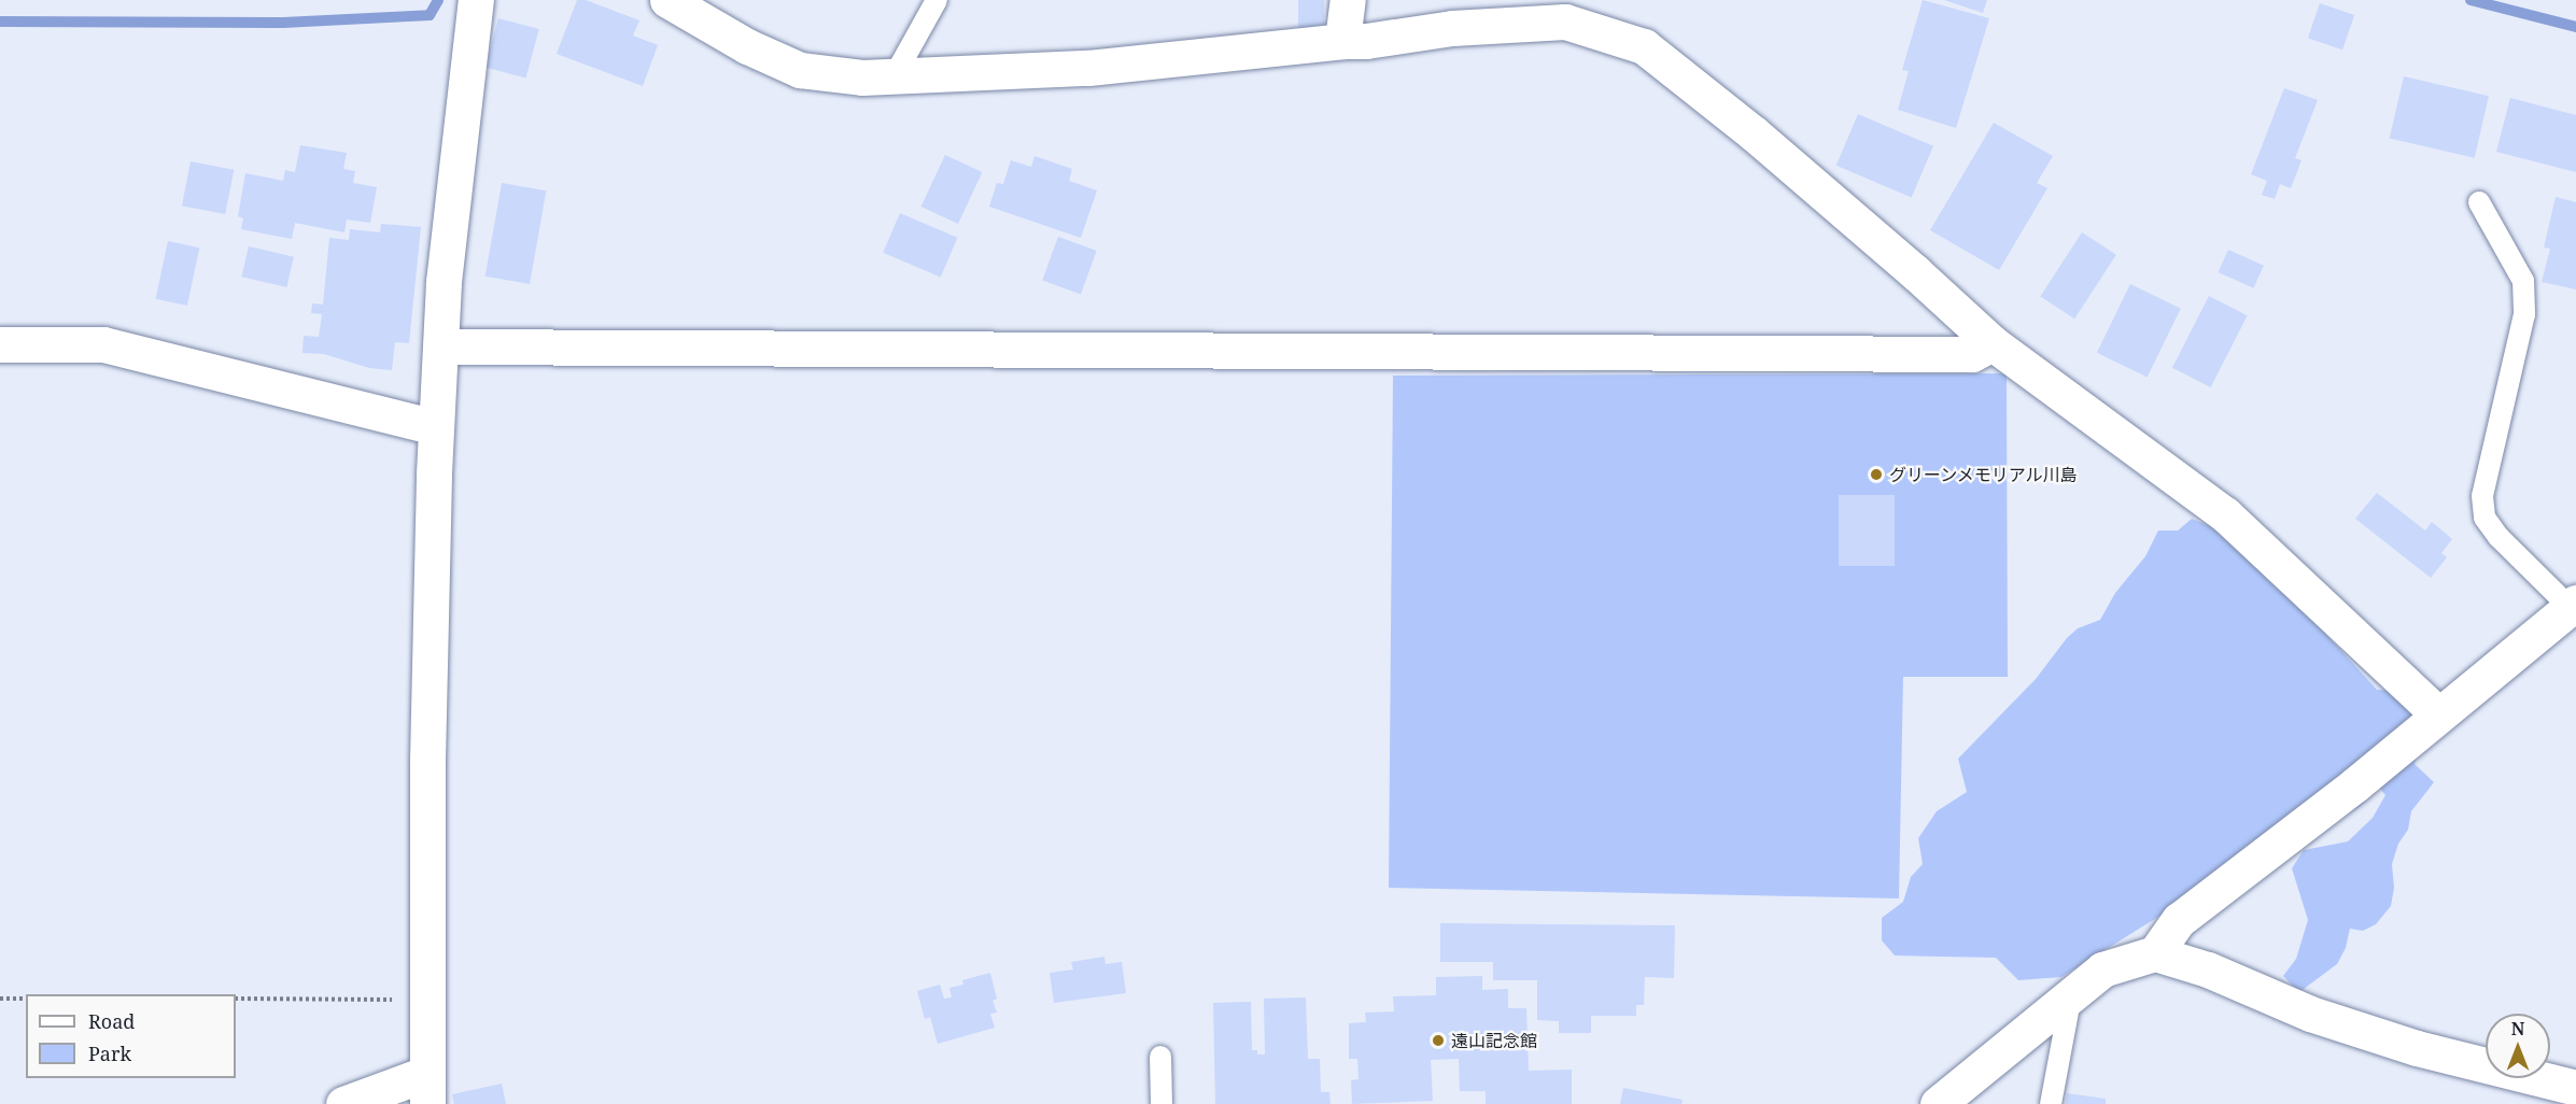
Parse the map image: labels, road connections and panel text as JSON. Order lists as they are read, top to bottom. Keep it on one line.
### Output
{"places":["グリーンメモリアル川島","遠山記念館"],"legend":["Road","Park"],"north":"top"}
